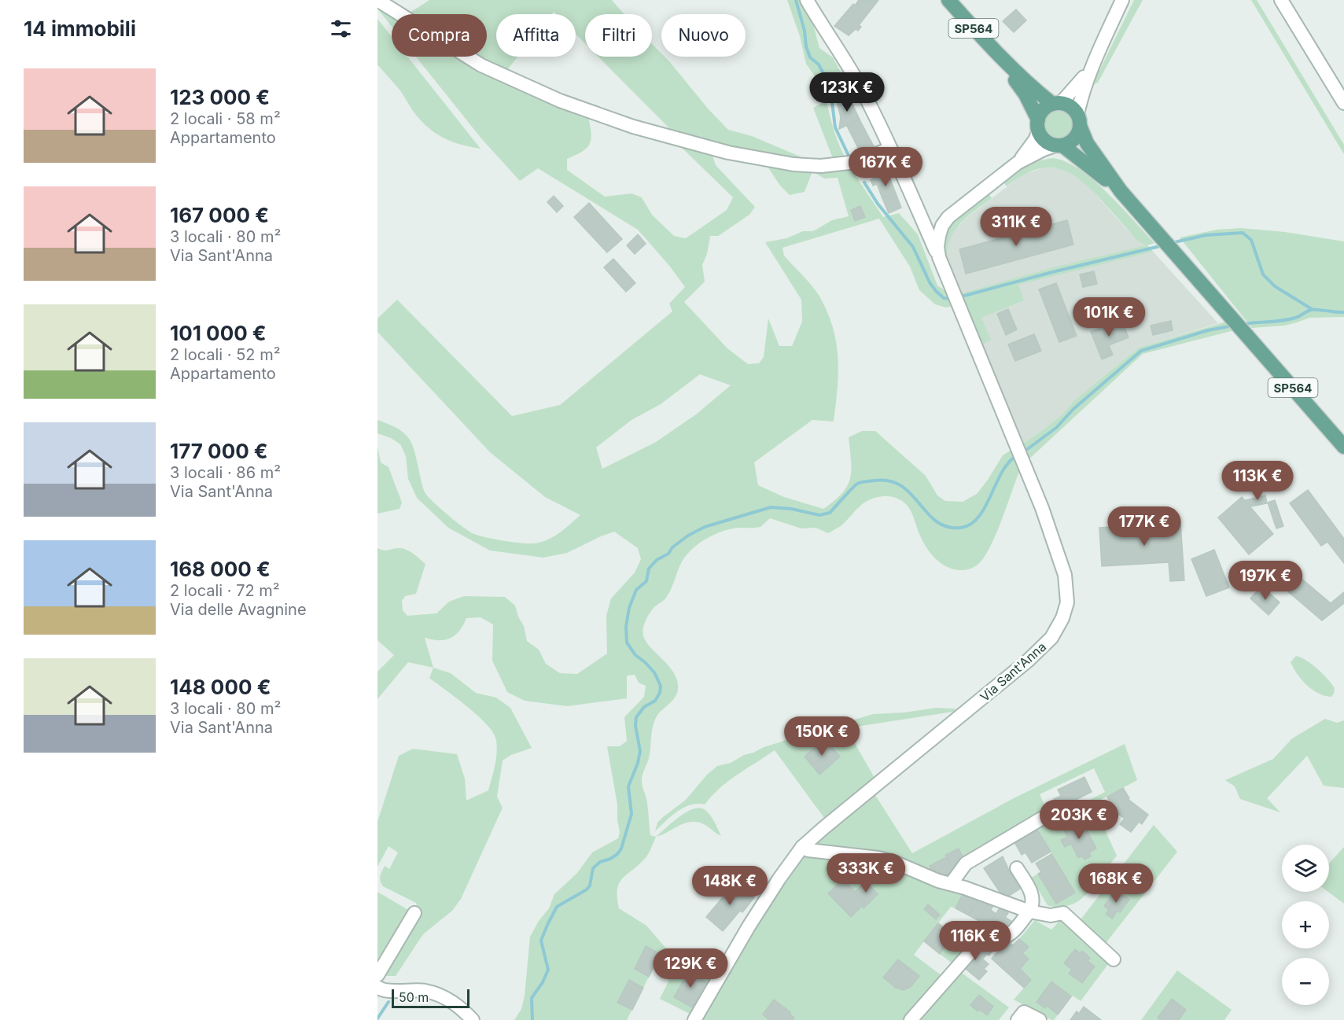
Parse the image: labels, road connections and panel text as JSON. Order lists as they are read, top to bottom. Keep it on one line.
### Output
{"streets":{"main road":["SP564"],"street":["Via Sant'Anna"]},"crossings":[["SP564","Via Sant'Anna"]],"scale_bar":"50 m","page":{"heading":"14 immobili","chip":["Compra","Affitta","Filtri","Nuovo"],"list":[{"name":"123 000 €","note":"2 locali · 58 m² · Appartamento"},{"name":"167 000 €","note":"3 locali · 80 m² · Via Sant'Anna"},{"name":"101 000 €","note":"2 locali · 52 m² · Appartamento"},{"name":"177 000 €","note":"3 locali · 86 m² · Via Sant'Anna"},{"name":"168 000 €","note":"2 locali · 72 m² · Via delle Avagnine"},{"name":"148 000 €","note":"3 locali · 80 m² · Via Sant'Anna"}],"price":["123K €","167K €","311K €","101K €","113K €","177K €","197K €","150K €","203K €","333K €","168K €","148K €","116K €","129K €"],"map_buttons":["+","−"],"scale":"50 m"}}
